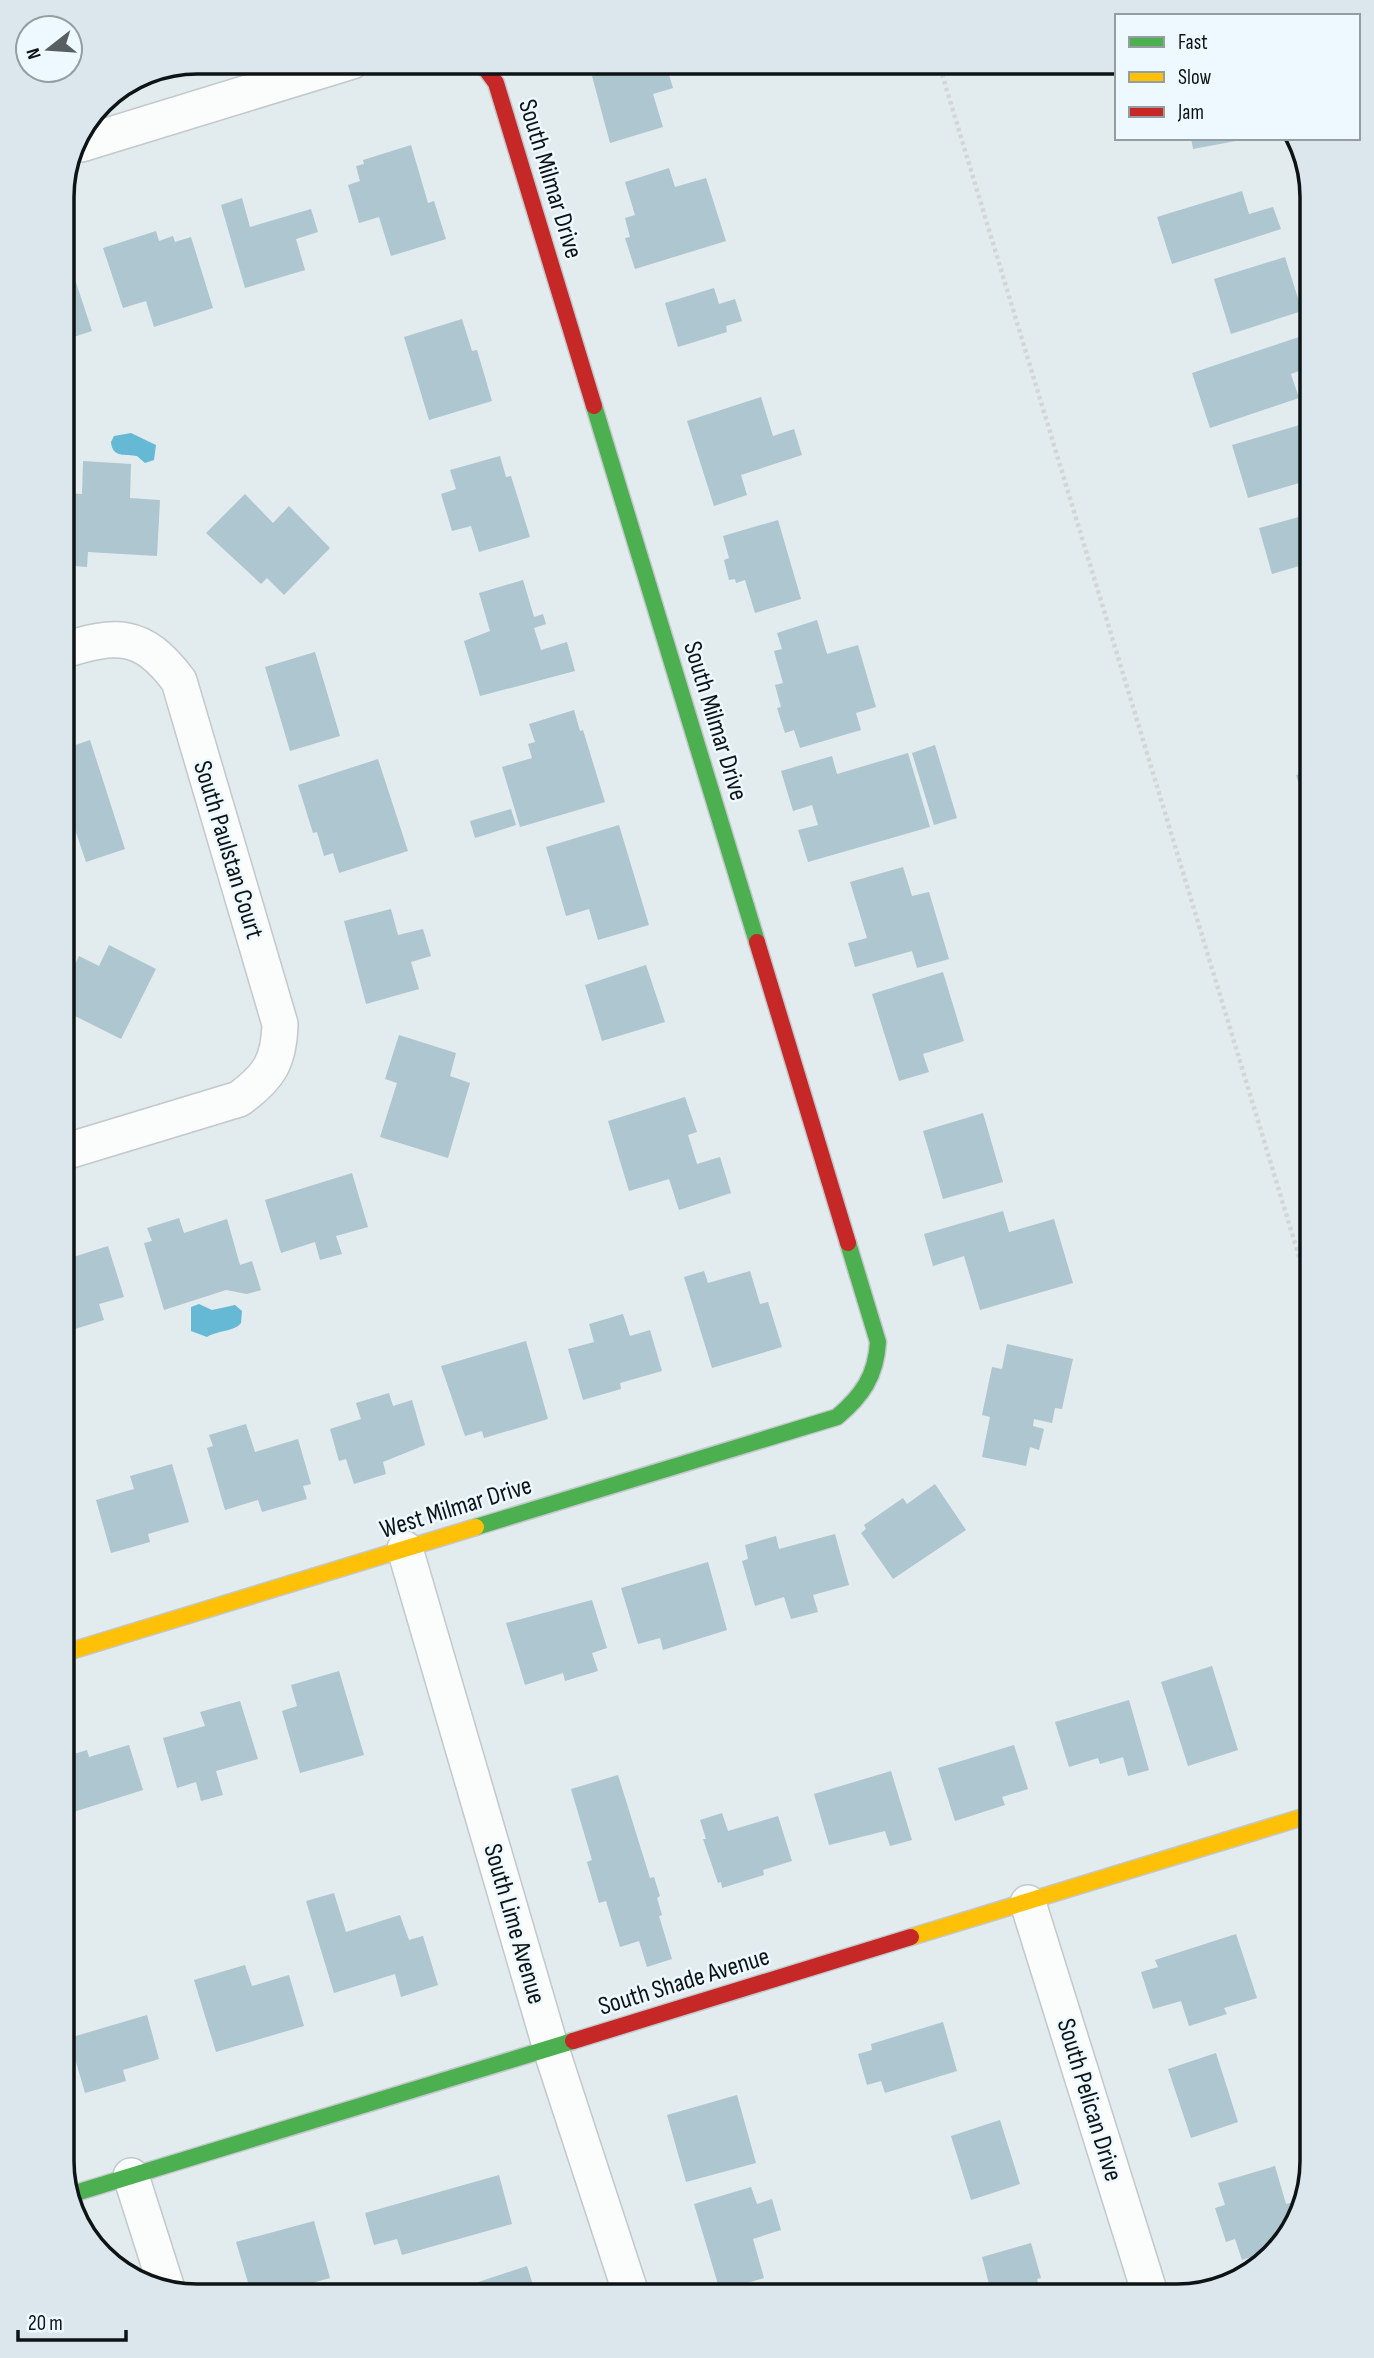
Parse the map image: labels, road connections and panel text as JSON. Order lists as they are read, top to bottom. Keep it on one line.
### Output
{"streets":{"street":["South Milmar Drive","South Paulstan Court","West Milmar Drive","South Lime Avenue","South Shade Avenue","South Pelican Drive"]},"crossings":[["South Milmar Drive","West Milmar Drive"],["West Milmar Drive","South Lime Avenue"],["South Lime Avenue","South Shade Avenue"],["South Shade Avenue","South Pelican Drive"]],"legend":["Fast","Slow","Jam"],"scale_bar":"20 m","north":"left"}
